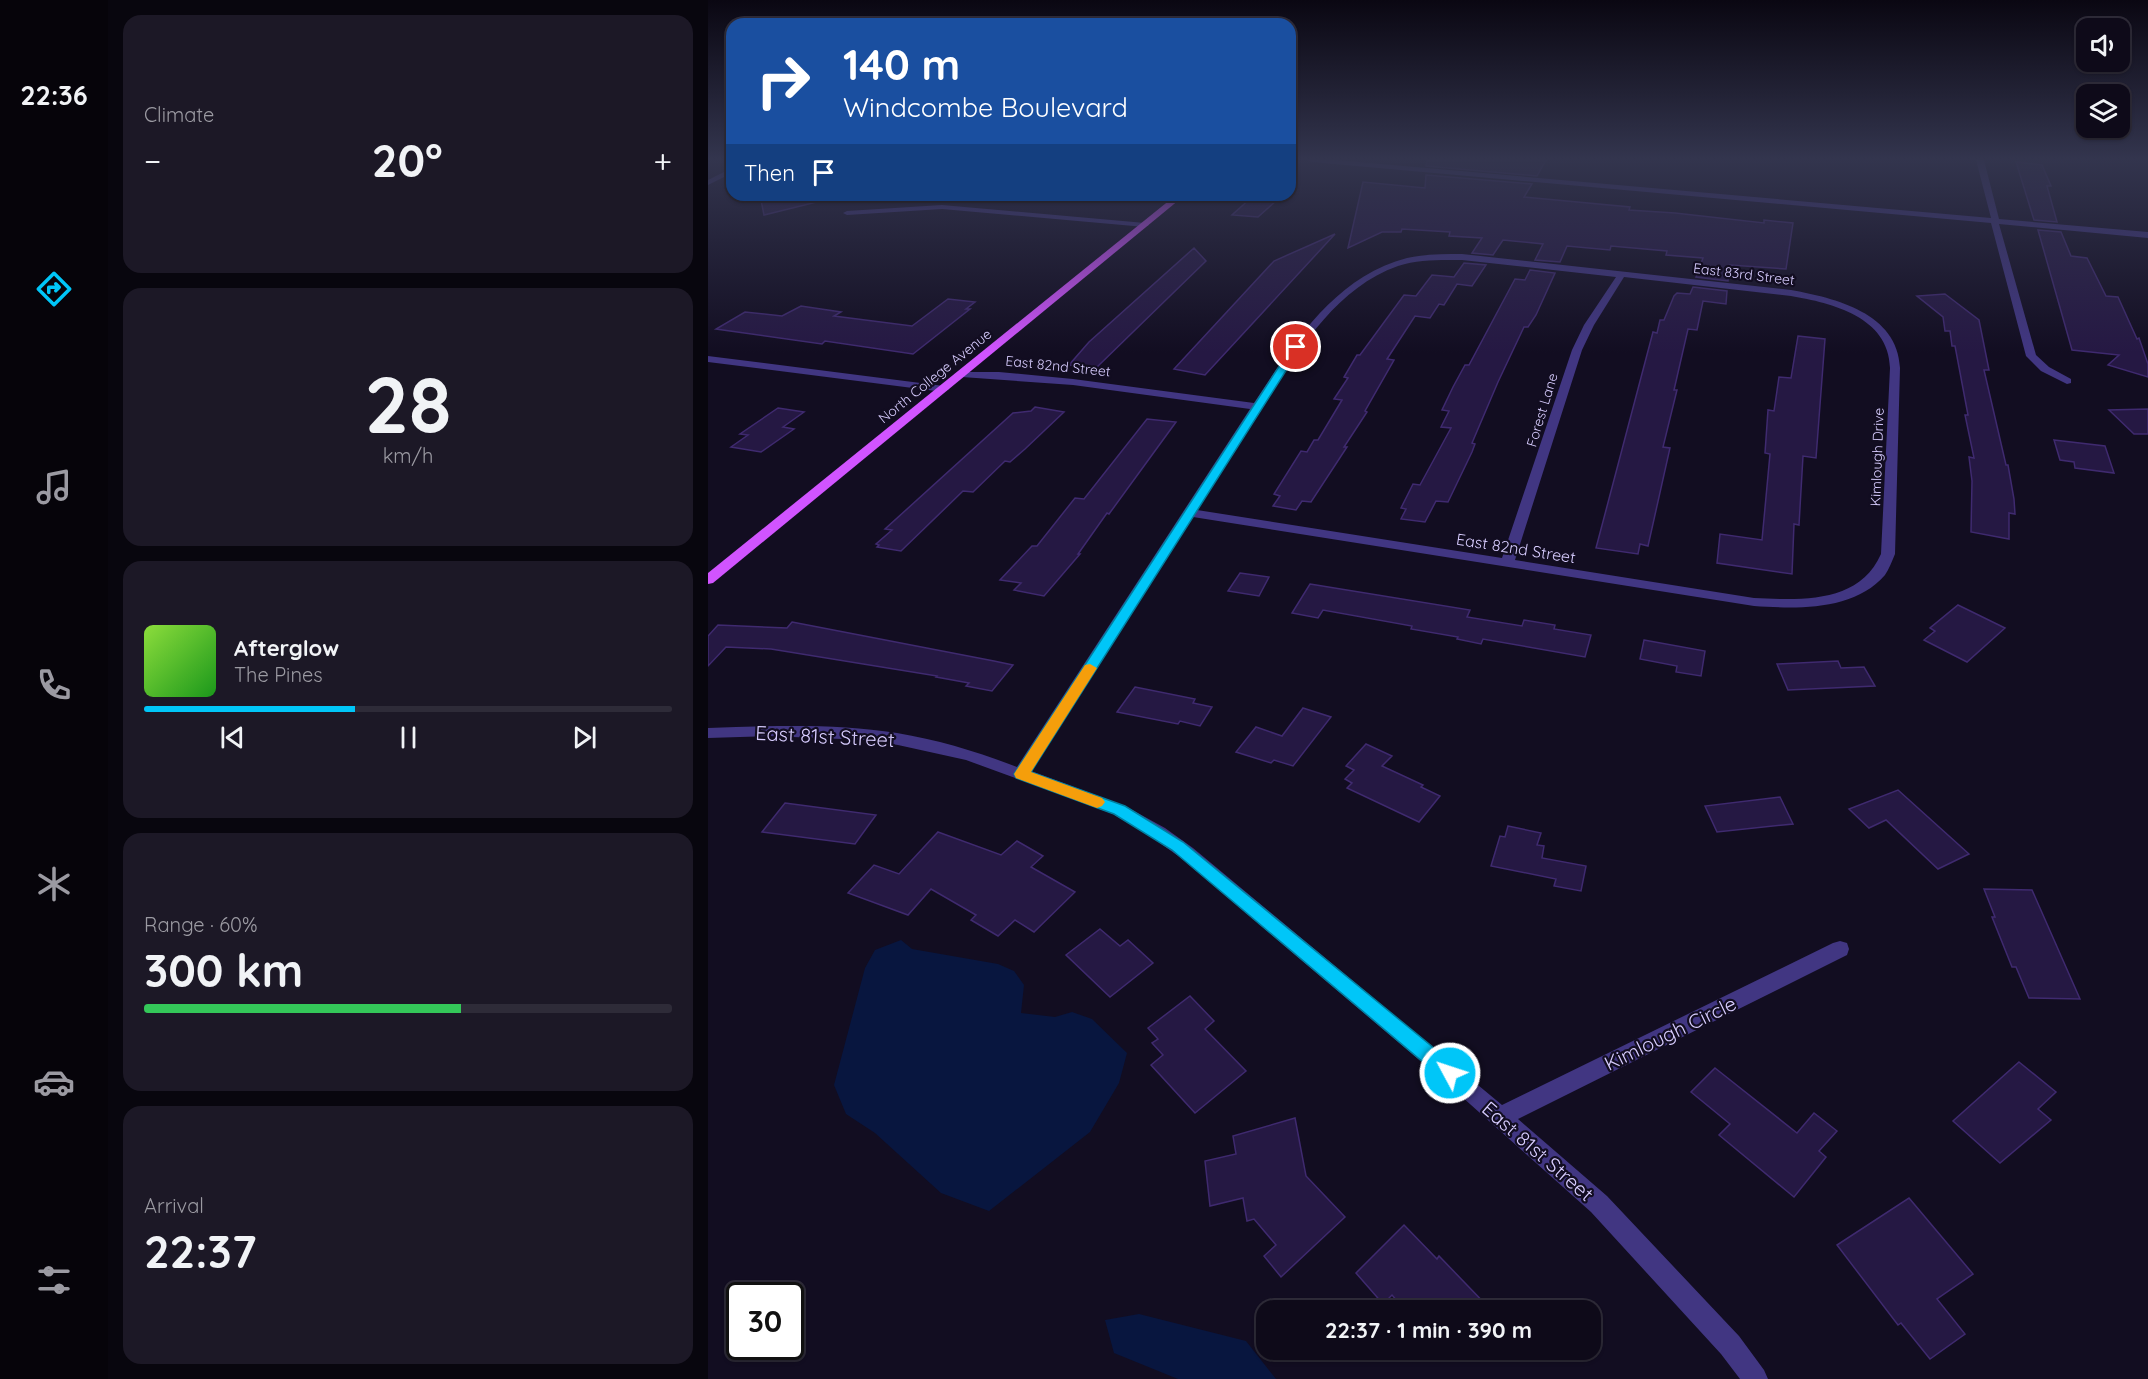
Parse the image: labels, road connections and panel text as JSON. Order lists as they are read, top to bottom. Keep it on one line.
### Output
{"streets":{"main road":["North College Avenue"],"street":["East 83rd Street","East 82nd Street","Forest Lane","Kimlough Drive","East 81st Street","Kimlough Circle"]},"crossings":[["East 83rd Street","East 82nd Street"],["East 83rd Street","Forest Lane"],["East 83rd Street","Kimlough Drive"],["East 83rd Street","East 81st Street"],["East 82nd Street","North College Avenue"],["East 82nd Street","Forest Lane"],["East 82nd Street","Kimlough Drive"],["East 81st Street","Kimlough Circle"]],"page":{"tabs":"22:36","tile":["Climate",["28","km/h"],["Range · 60%","300 km"],["Arrival","22:37"]],"turn":["140 m","Windcombe Boulevard"],"heat":["−","20°","+"],"then":"Then","song":["Afterglow","The Pines"],"limit":"30","trip":"22:37 · 1 min · 390 m"}}
